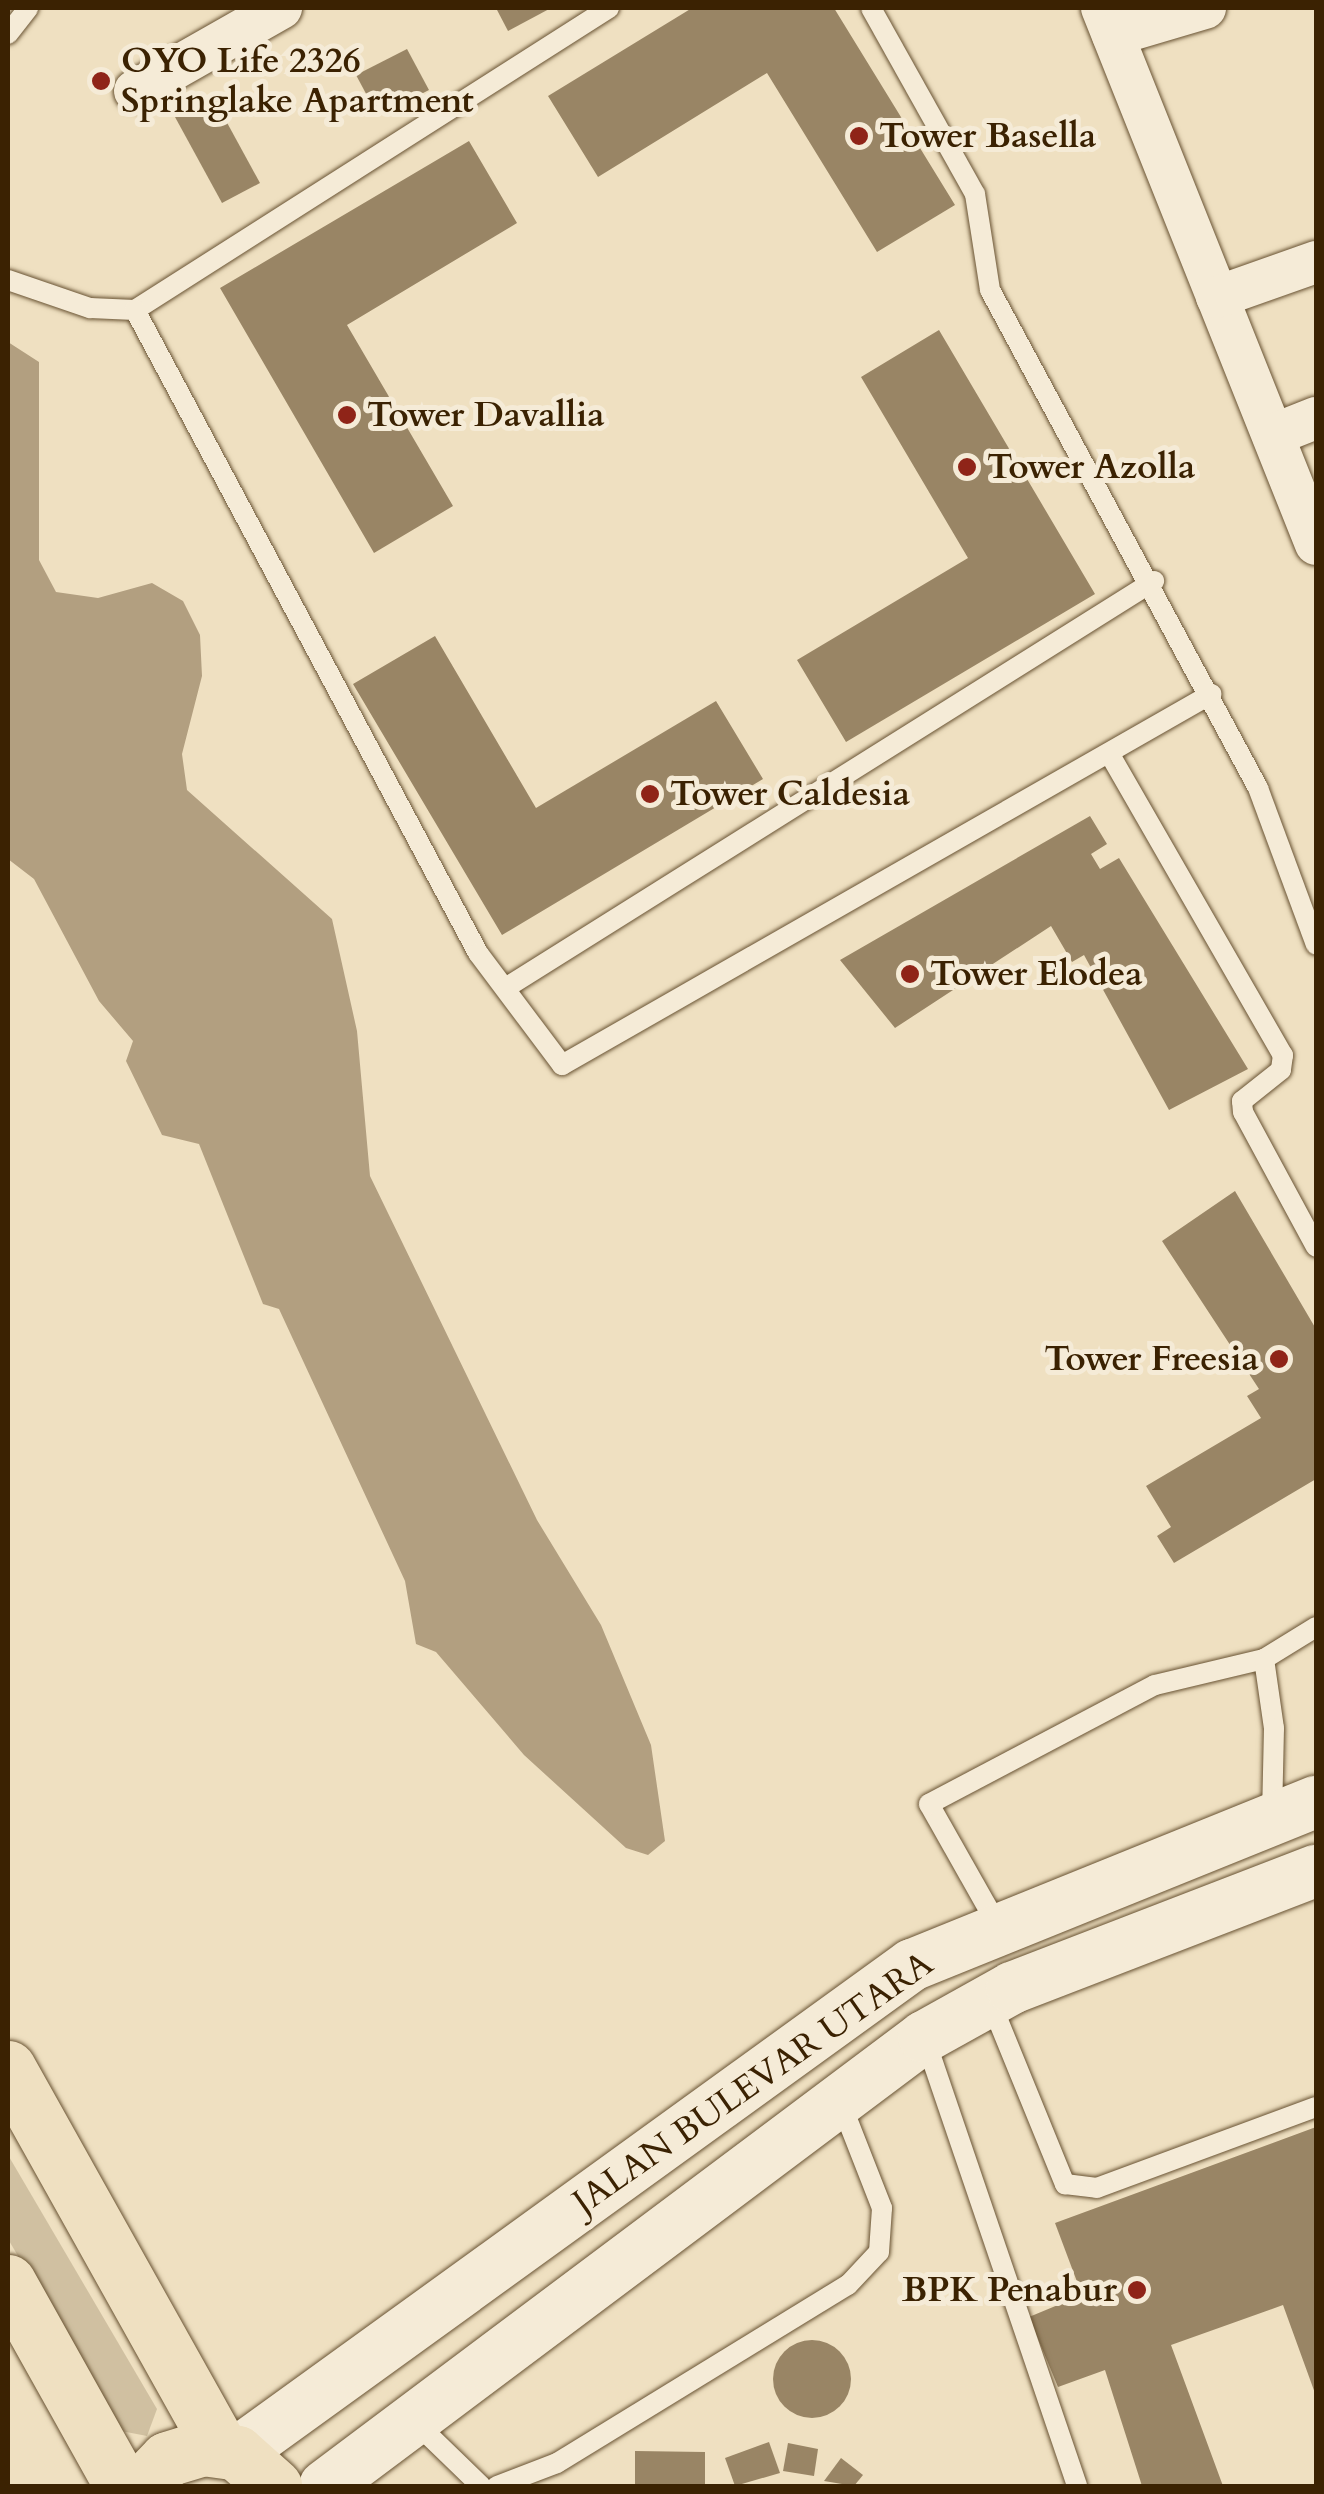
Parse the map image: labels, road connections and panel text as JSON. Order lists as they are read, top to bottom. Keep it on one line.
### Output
{"streets":{"street":["JALAN BULEVAR UTARA"]},"places":["OYO Life 2326 Springlake Apartment","Tower Basella","Tower Davallia","Tower Azolla","Tower Caldesia","Tower Elodea","Tower Freesia","BPK Penabur"]}
